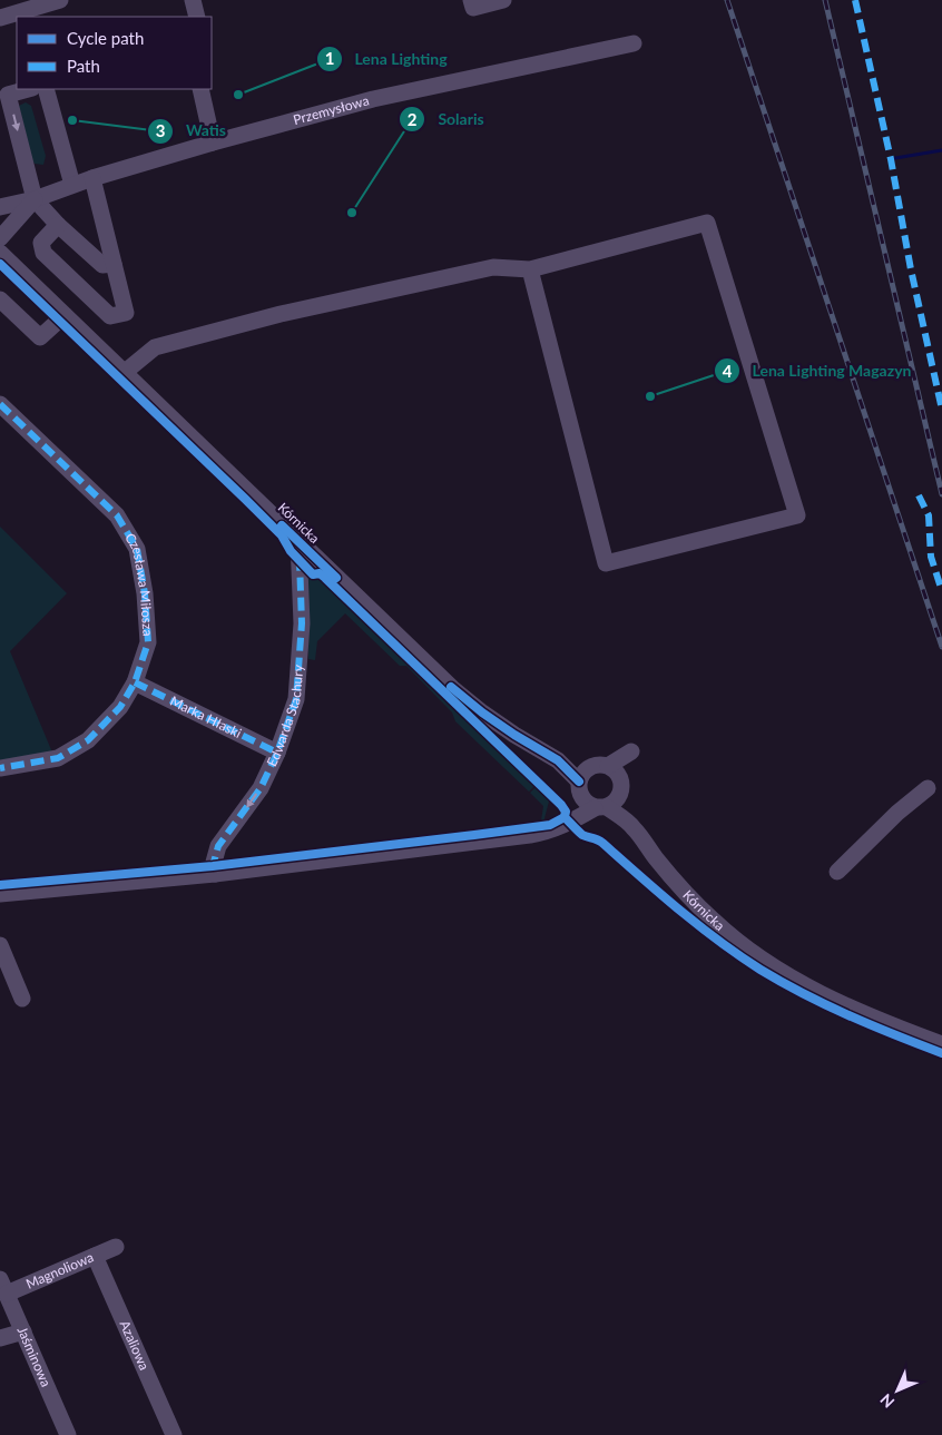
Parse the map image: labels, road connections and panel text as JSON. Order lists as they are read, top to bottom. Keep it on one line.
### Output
{"streets":{"street":["Przemysłowa","Kórnicka","Czesława Miłosza","Edwarda Stachury","Marka Hłaski","Magnoliowa","Azaliowa","Jaśminowa"]},"crossings":[["Kórnicka","Edwarda Stachury"],["Czesława Miłosza","Marka Hłaski"],["Edwarda Stachury","Marka Hłaski"],["Magnoliowa","Azaliowa"],["Magnoliowa","Jaśminowa"]],"one_way":["Edwarda Stachury"],"places":["Lena Lighting","Watis","Solaris","Lena Lighting Magazyn"],"legend":["Cycle path","Path"],"north":"bottom left"}
